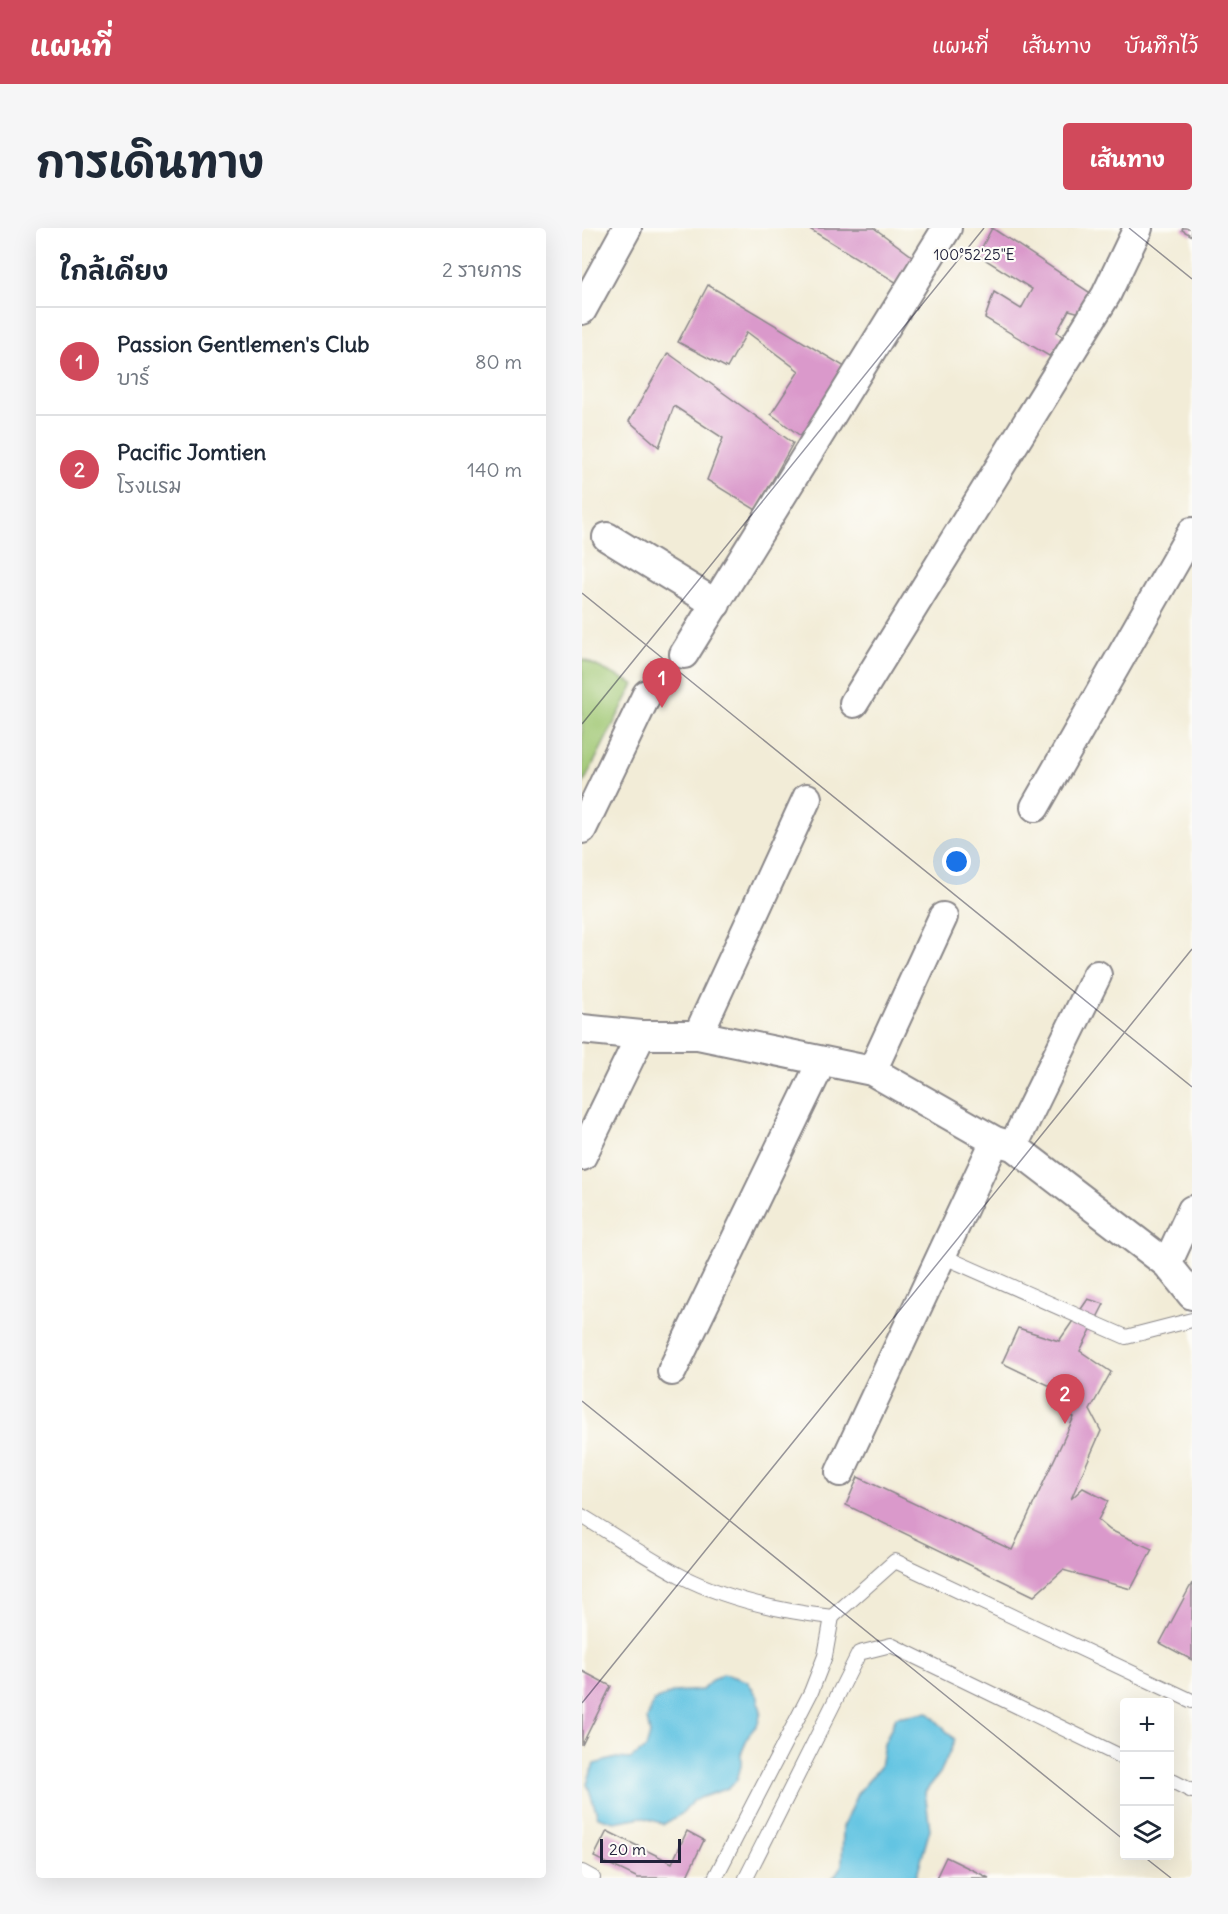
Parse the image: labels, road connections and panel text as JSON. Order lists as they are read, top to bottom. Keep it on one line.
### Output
{"scale_bar":"20 m","page":{"header":"แผนที่","nav":["แผนที่","เส้นทาง","บันทึกไว้"],"title":"การเดินทาง","buttons":"เส้นทาง","heading":["ใกล้เคียง","2 รายการ"],"list":[{"mark":"1","name":"Passion Gentlemen's Club","note":"บาร์","value":"80 m"},{"mark":"2","name":"Pacific Jomtien","note":"โรงแรม","value":"140 m"}],"pins":["1","2"],"map_buttons":["+","−"],"scale":"20 m"},"coordinates":["100°52'25\"E"]}
